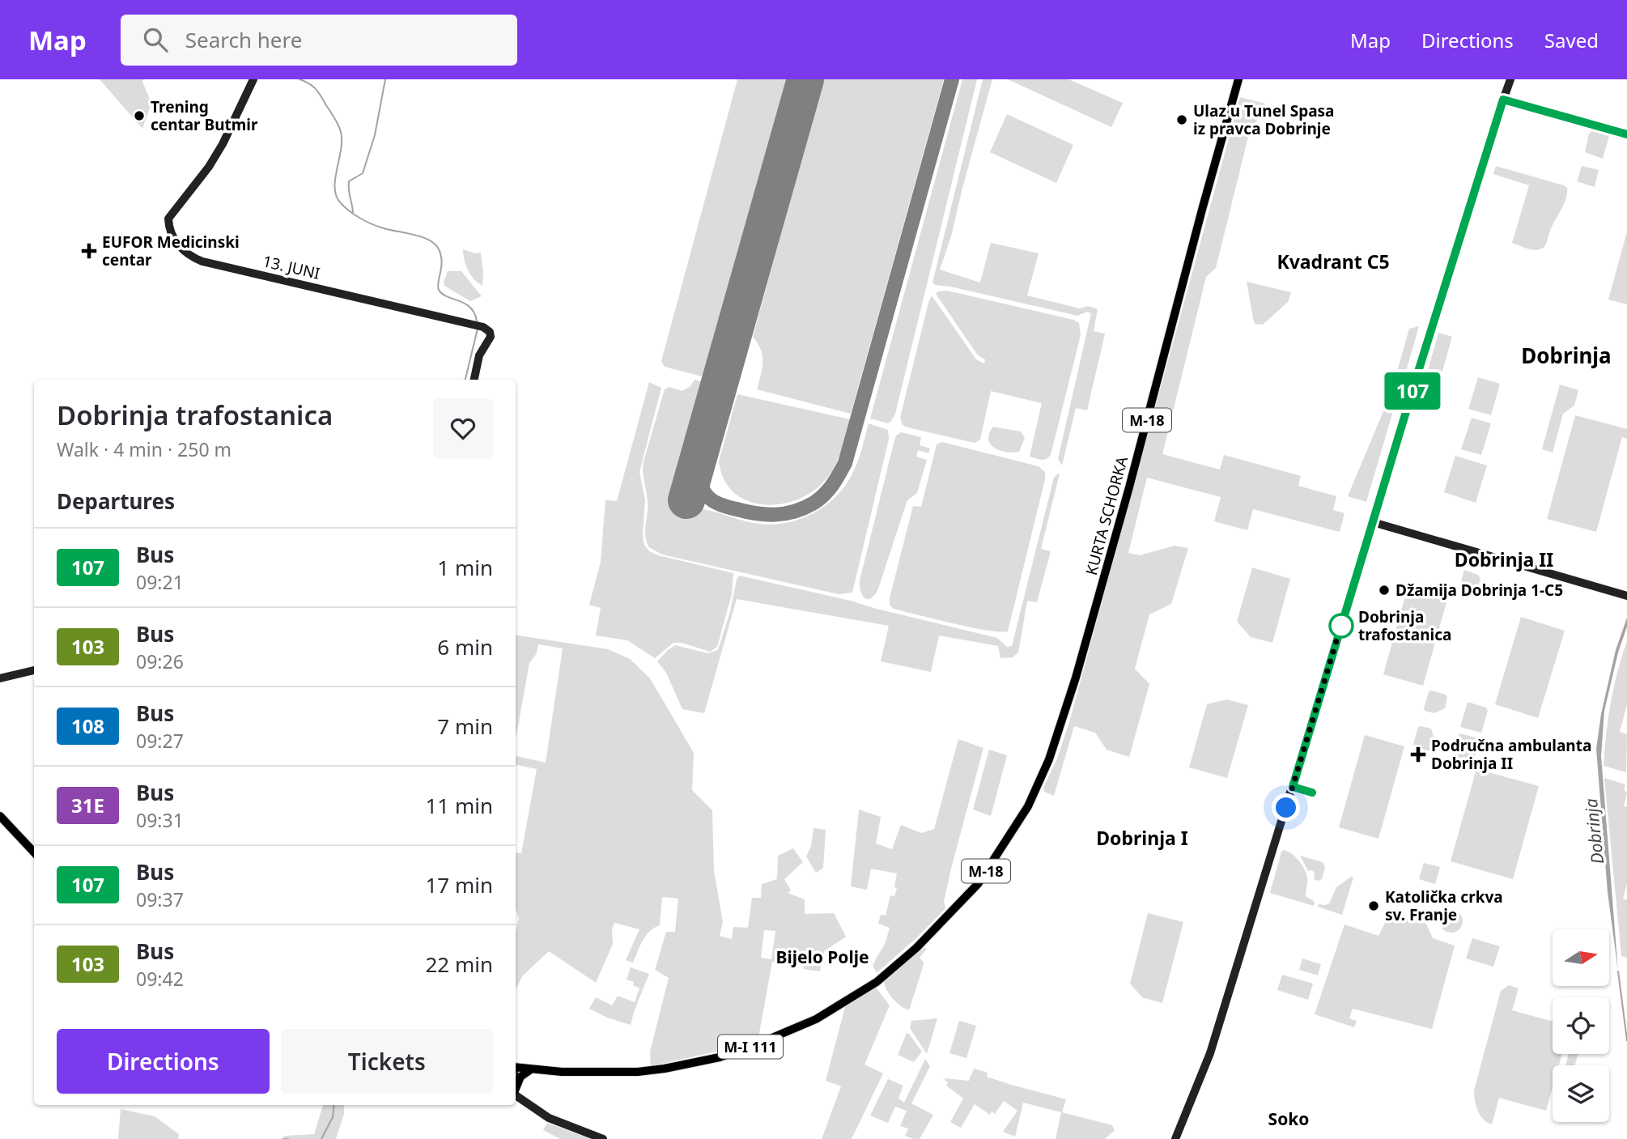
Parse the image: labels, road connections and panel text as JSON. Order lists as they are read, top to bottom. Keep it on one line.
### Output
{"streets":{"main road":["M-18","KURTA SCHORKA","M-I 111"],"street":["13. JUNI"]},"crossings":[["KURTA SCHORKA","M-I 111"]],"districts":["Kvadrant C5","Dobrinja","Dobrinja II","Dobrinja I","Bijelo Polje","Soko"],"water":["Dobrinja"],"places":{"other":["Trening centar Butmir","Ulaz u Tunel Spasa iz pravca Dobrinje","Džamija Dobrinja 1-C5","Dobrinja trafostanica","Katolička crkva sv. Franje"],"health":["EUFOR Medicinski centar","Područna ambulanta Dobrinja II"]},"lines":["bus line 107"],"north":"right","page":{"header":"Map","search":"Search here","nav":["Map","Directions","Saved"],"on_map":"107","heading":[["Dobrinja trafostanica","Walk · 4 min · 250 m"],"Departures"],"list":[{"mark":"107","name":"Bus","note":"09:21","value":"1 min"},{"mark":"103","name":"Bus","note":"09:26","value":"6 min"},{"mark":"108","name":"Bus","note":"09:27","value":"7 min"},{"mark":"31E","name":"Bus","note":"09:31","value":"11 min"},{"mark":"107","name":"Bus","note":"09:37","value":"17 min"},{"mark":"103","name":"Bus","note":"09:42","value":"22 min"}],"buttons":["Directions","Tickets"]}}
